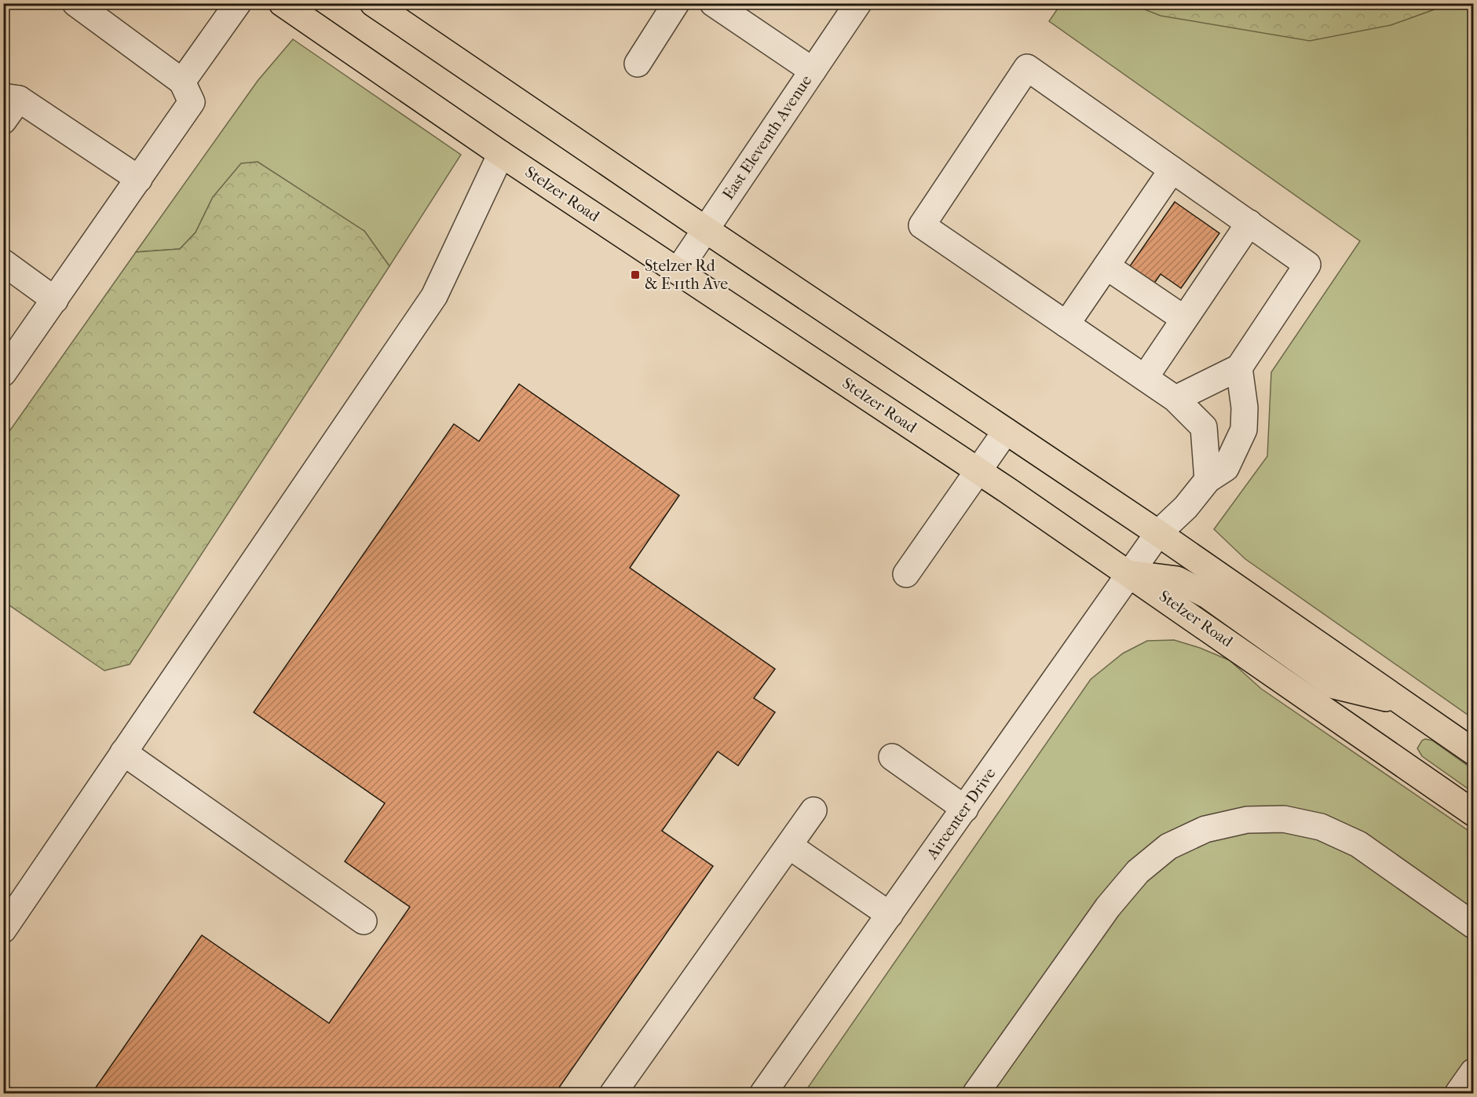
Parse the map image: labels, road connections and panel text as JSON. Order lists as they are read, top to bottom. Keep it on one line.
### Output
{"streets":{"main road":["Stelzer Road"],"street":["East Eleventh Avenue","Aircenter Drive"]},"crossings":[["East Eleventh Avenue","Stelzer Road"],["Stelzer Road","Aircenter Drive"]],"places":{"transit":["Stelzer Rd & E 11th Ave"]}}
